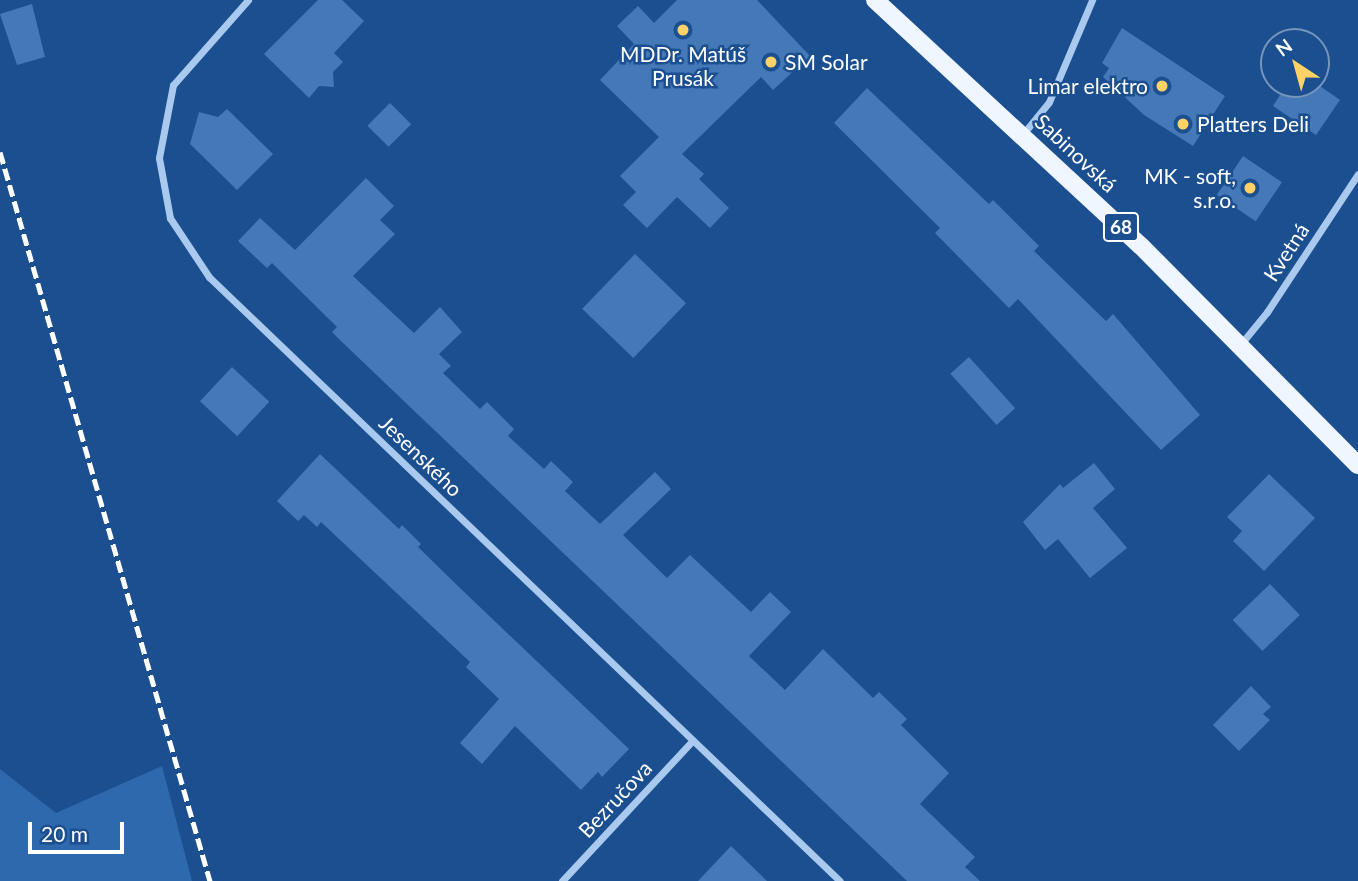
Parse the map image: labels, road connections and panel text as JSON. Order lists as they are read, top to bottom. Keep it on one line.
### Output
{"streets":{"main road":["Sabinovská","68"],"street":["Kvetná","Jesenského","Bezručova"]},"crossings":[["Sabinovská","Kvetná"],["Jesenského","Bezručova"]],"places":["MDDr. Matúš Prusák","SM Solar","Limar elektro","Platters Deli","MK - soft, s.r.o."],"scale_bar":"20 m","north":"top left"}
